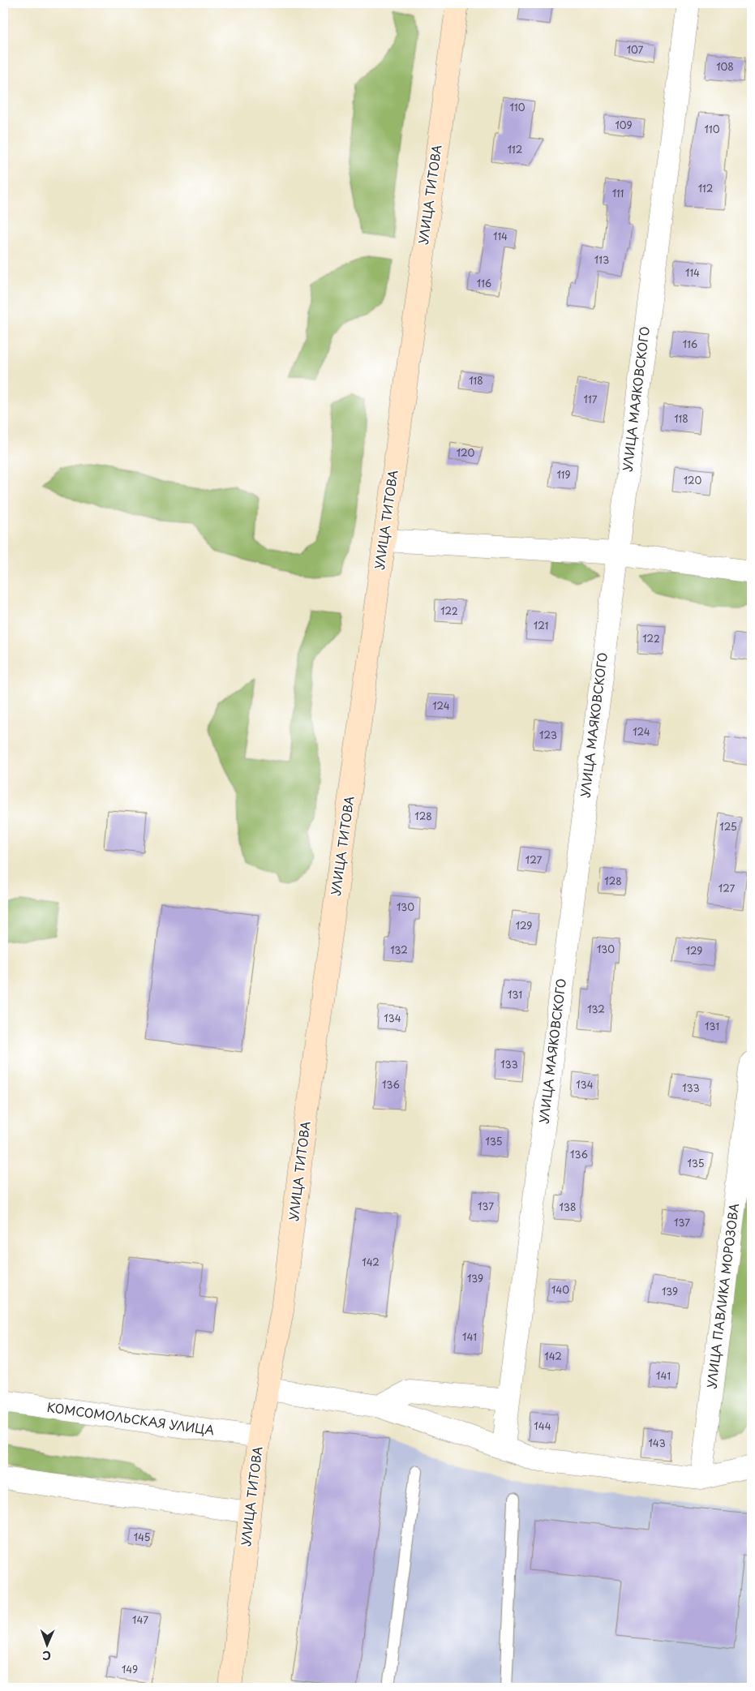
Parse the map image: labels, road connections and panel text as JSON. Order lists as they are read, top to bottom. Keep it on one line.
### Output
{"streets":{"main road":["УЛИЦА ТИТОВА"],"street":["УЛИЦА МАЯКОВСКОГО","УЛИЦА ПАВЛИКА МОРОЗОВА","КОМСОМОЛЬСКАЯ УЛИЦА"]},"crossings":[["УЛИЦА ТИТОВА","КОМСОМОЛЬСКАЯ УЛИЦА"]],"house_numbers":["107","108","110","109","110","112","112","111","114","113","114","116","116","118","117","118","120","119","120","122","121","122","124","124","123","128","125","127","128","127","130","129","130","132","129","131","132","134","131","133","136","134","133","135","136","135","137","138","137","142","139","140","139","141","142","141","144","143","145","147","149"],"north":"bottom"}
